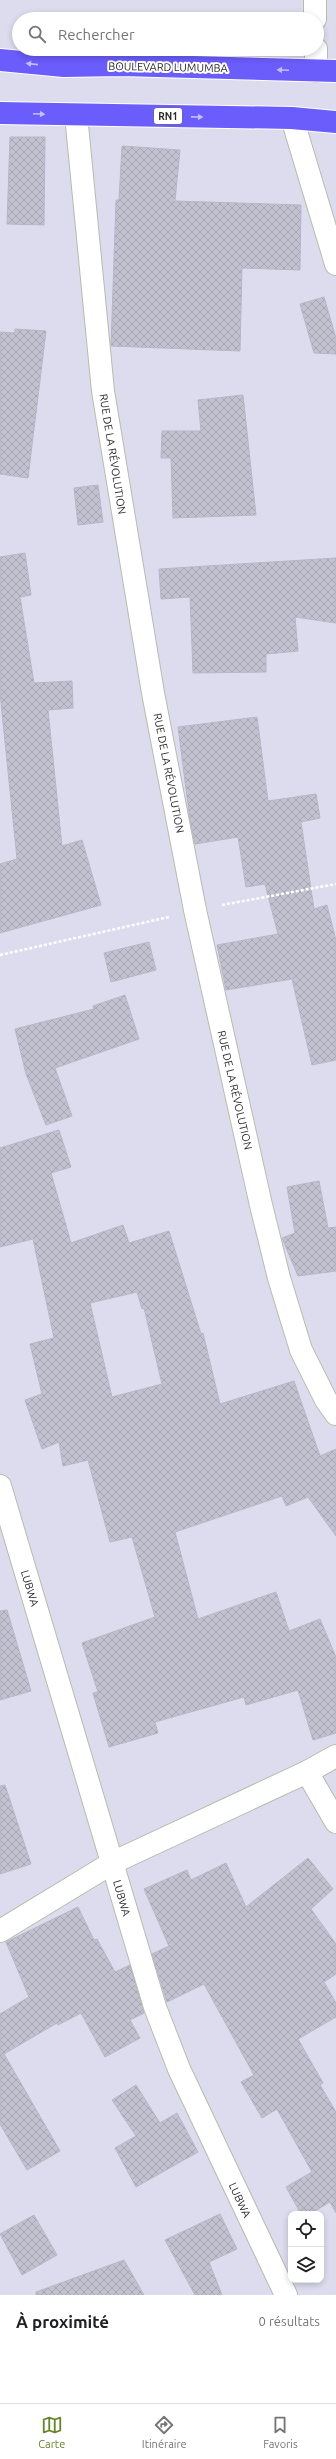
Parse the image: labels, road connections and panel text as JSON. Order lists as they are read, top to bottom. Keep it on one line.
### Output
{"streets":{"highway":["BOULEVARD LUMUMBA","RN1"],"street":["RUE DE LA RÉVOLUTION","LUBWA"]},"crossings":[["RN1","RUE DE LA RÉVOLUTION"]],"page":{"search":"Rechercher","heading":["À proximité","0 résultats"],"nav":["Carte","Itinéraire","Favoris"]}}
